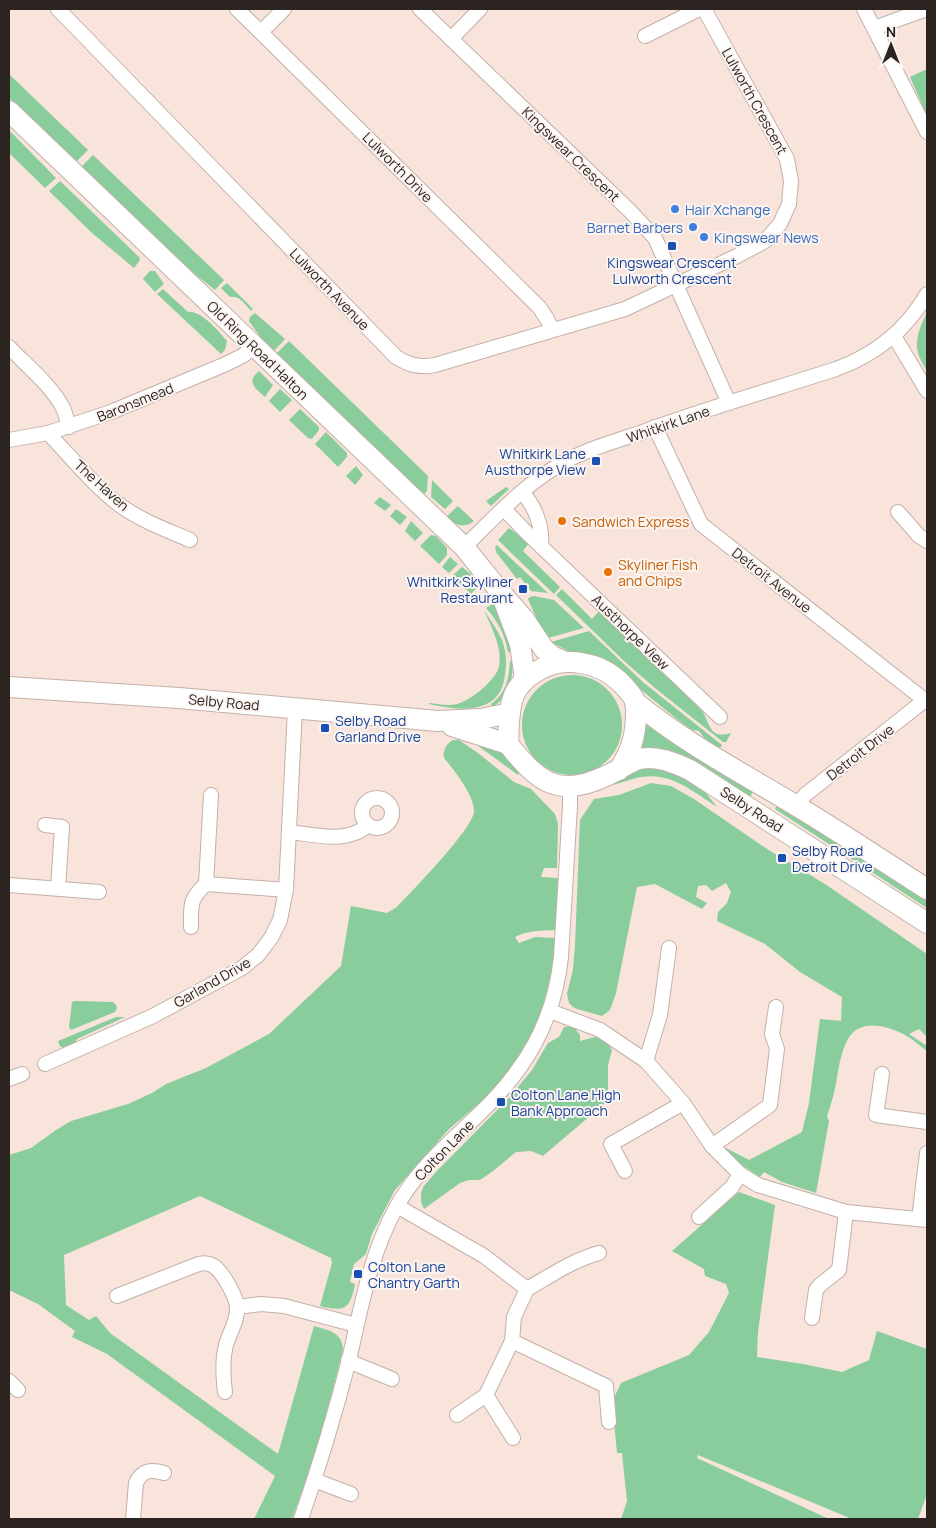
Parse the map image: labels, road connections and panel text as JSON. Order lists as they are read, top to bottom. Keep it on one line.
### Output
{"streets":{"main road":["Old Ring Road Halton","Selby Road"],"street":["Lulworth Crescent","Kingswear Crescent","Lulworth Drive","Lulworth Avenue","Baronsmead","Whitkirk Lane","The Haven","Detroit Avenue","Austhorpe View","Detroit Drive","Garland Drive","Colton Lane"]},"crossings":[["Lulworth Crescent","Kingswear Crescent"],["Lulworth Crescent","Lulworth Avenue"],["Kingswear Crescent","Lulworth Avenue"],["Kingswear Crescent","Whitkirk Lane"],["Lulworth Drive","Lulworth Avenue"],["Old Ring Road Halton","Baronsmead"],["Old Ring Road Halton","Whitkirk Lane"],["Old Ring Road Halton","Selby Road"],["Old Ring Road Halton","Colton Lane"],["Baronsmead","The Haven"],["Whitkirk Lane","Detroit Avenue"],["Whitkirk Lane","Austhorpe View"],["Detroit Avenue","Detroit Drive"],["Selby Road","Detroit Drive"],["Selby Road","Garland Drive"],["Selby Road","Colton Lane"]],"places":{"other":["Hair Xchange","Barnet Barbers","Kingswear News","Sandwich Express","Skyliner Fish and Chips"],"transit":["Kingswear Crescent Lulworth Crescent","Whitkirk Lane Austhorpe View","Whitkirk Skyliner Restaurant","Selby Road Garland Drive","Selby Road Detroit Drive","Colton Lane High Bank Approach","Colton Lane Chantry Garth"]},"north":"top"}
